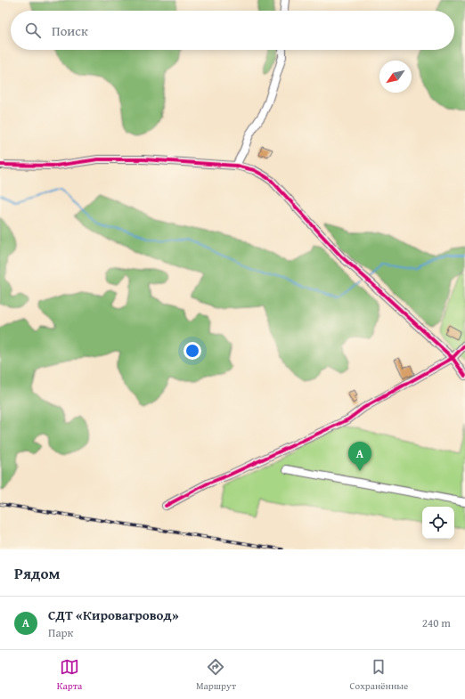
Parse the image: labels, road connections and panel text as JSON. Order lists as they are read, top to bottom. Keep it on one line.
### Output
{"north":"bottom left","page":{"search":"Поиск","pins":"A","heading":"Рядом","list":[{"mark":"A","name":"СДТ «Кировагровод»","note":"Парк","value":"240 m"}],"nav":["Карта","Маршрут","Сохранённые"]}}
